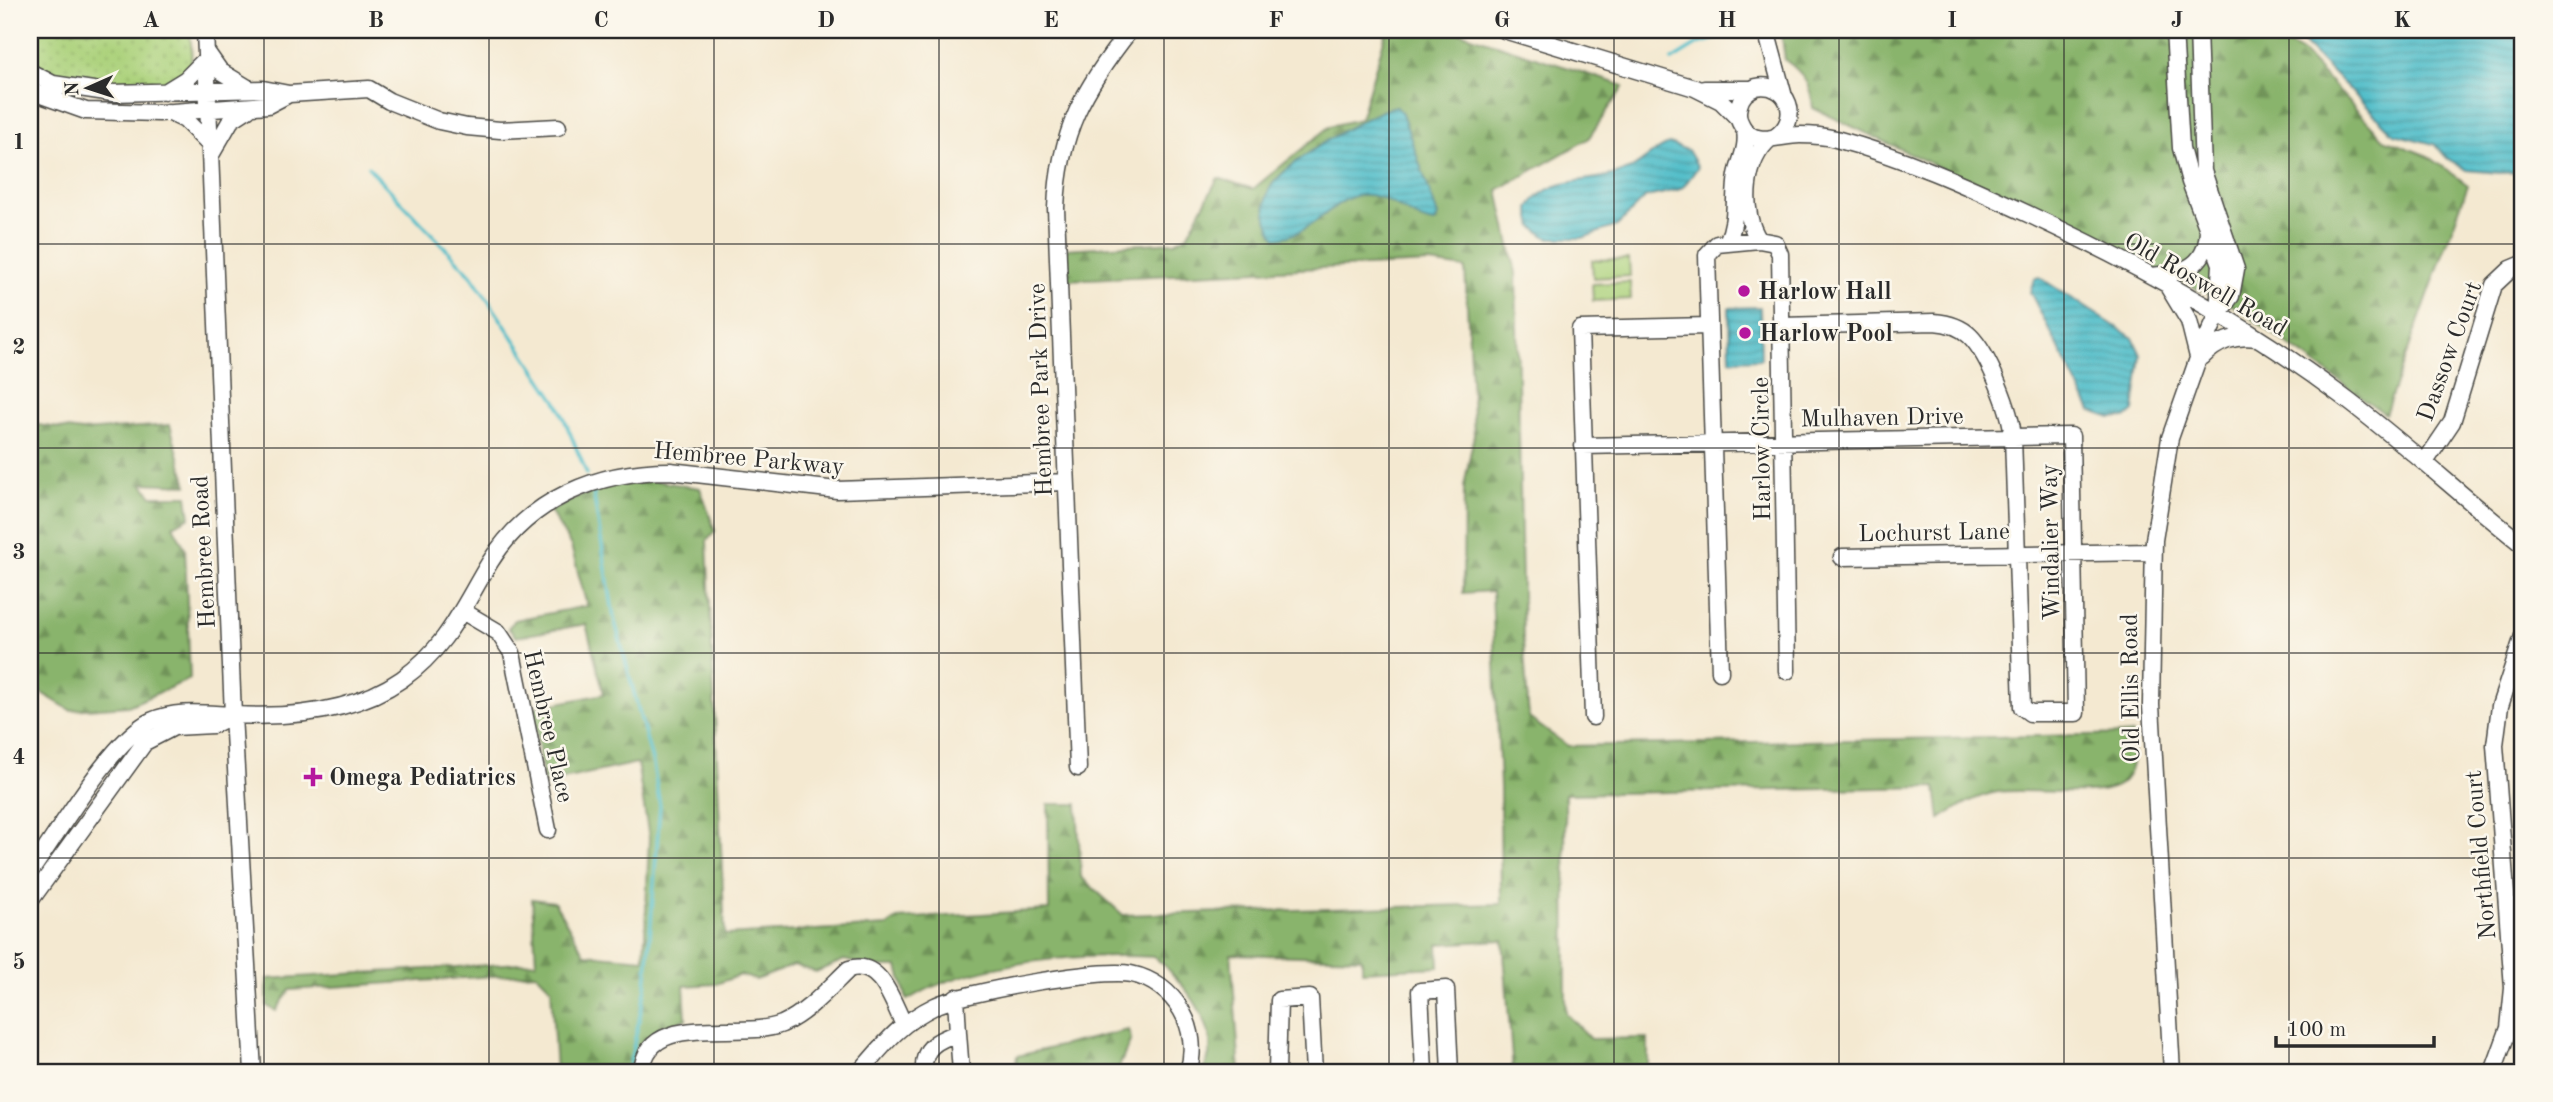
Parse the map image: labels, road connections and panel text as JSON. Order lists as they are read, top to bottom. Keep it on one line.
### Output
{"streets":{"street":["Old Roswell Road","Dassow Court","Hembree Park Drive","Mulhaven Drive","Harlow Circle","Hembree Parkway","Lochurst Lane","Windalier Way","Hembree Road","Old Ellis Road","Hembree Place","Northfield Court"]},"crossings":[["Old Roswell Road","Dassow Court"],["Old Roswell Road","Harlow Circle"],["Old Roswell Road","Old Ellis Road"],["Hembree Park Drive","Hembree Parkway"],["Mulhaven Drive","Harlow Circle"],["Mulhaven Drive","Windalier Way"],["Harlow Circle","Windalier Way"],["Hembree Parkway","Hembree Road"],["Hembree Parkway","Hembree Place"],["Lochurst Lane","Windalier Way"],["Lochurst Lane","Old Ellis Road"]],"places":{"other":["Harlow Hall","Harlow Pool"],"health":["Omega Pediatrics"]},"scale_bar":"100 m","north":"left","grid":{"columns":["A","B","C","D","E","F","G","H","I","J","K"],"rows":["1","2","3","4","5"]}}
